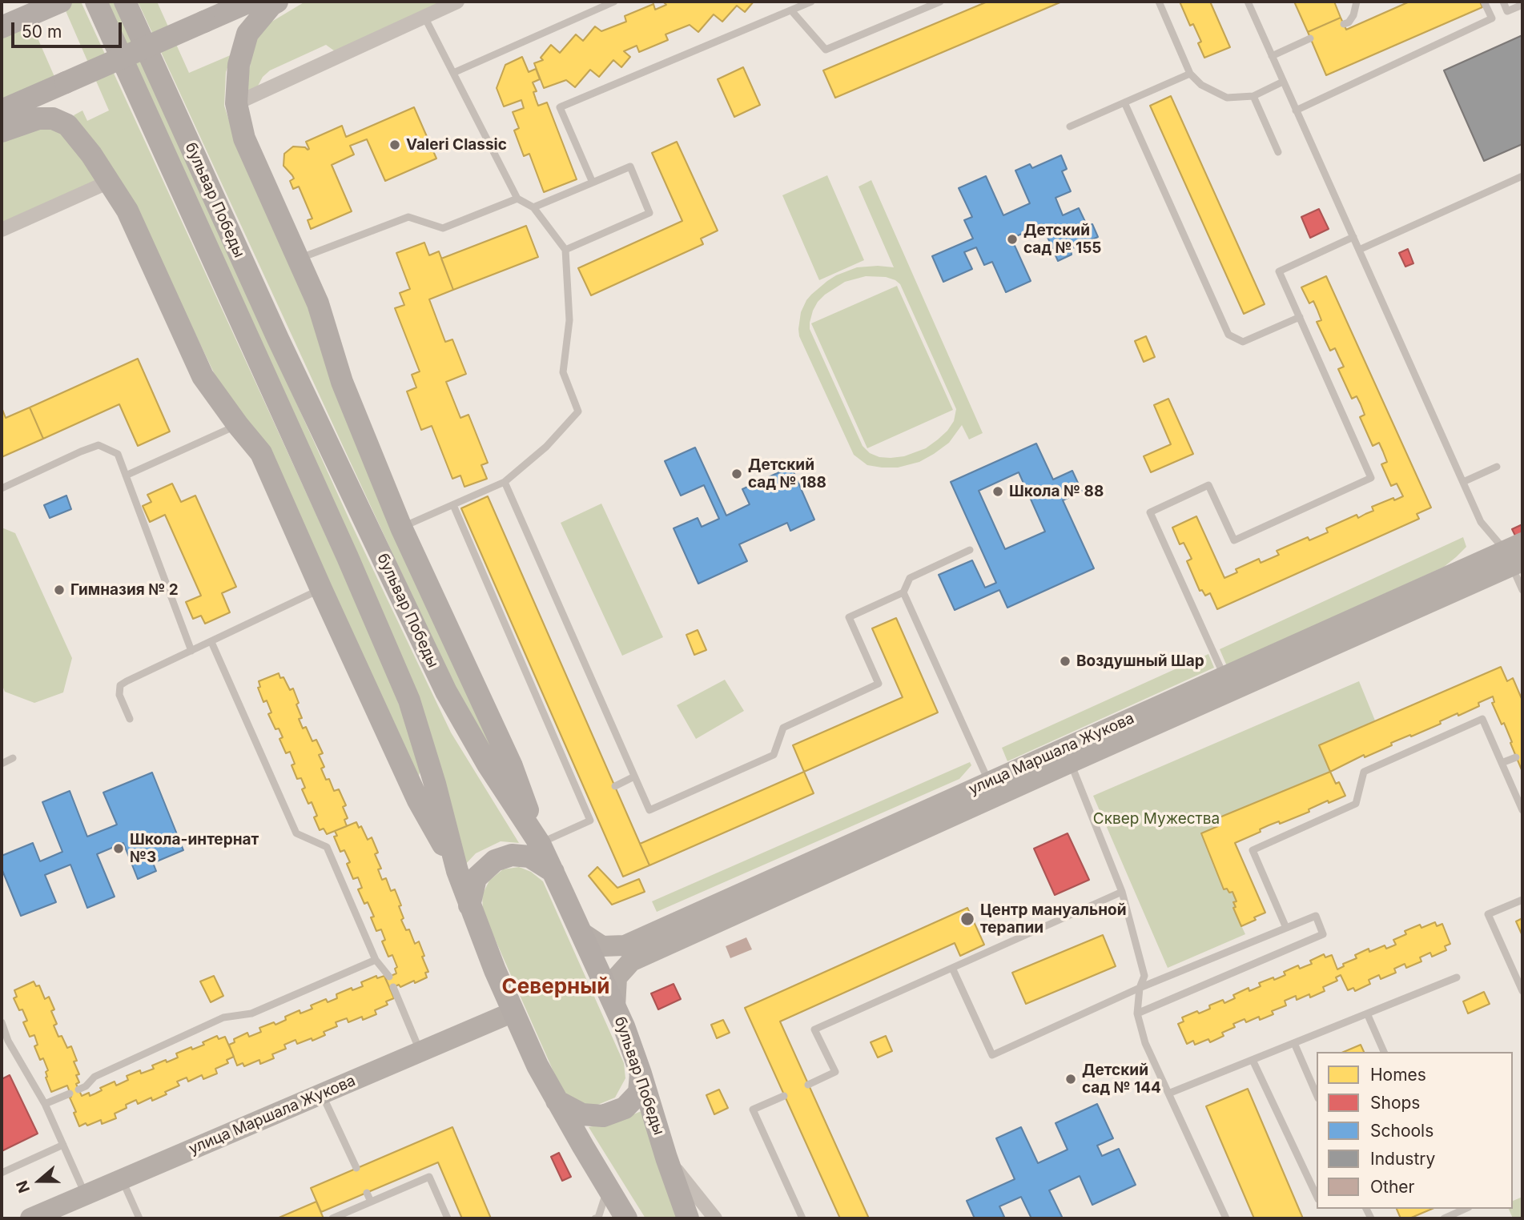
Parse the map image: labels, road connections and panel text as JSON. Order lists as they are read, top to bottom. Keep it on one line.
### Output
{"streets":{"main road":["бульвар Победы"],"street":["улица Маршала Жукова"]},"crossings":[["бульвар Победы","улица Маршала Жукова"]],"districts":["Северный"],"parks":["Сквер Мужества"],"places":["Valeri Classic","Детский сад № 155","Детский сад № 188","Школа № 88","Гимназия № 2","Воздушный Шар","Школа-интернат №3","Центр мануальной терапии","Детский сад № 144"],"legend":["Homes","Shops","Schools","Industry","Other"],"scale_bar":"50 m","north":"left"}
